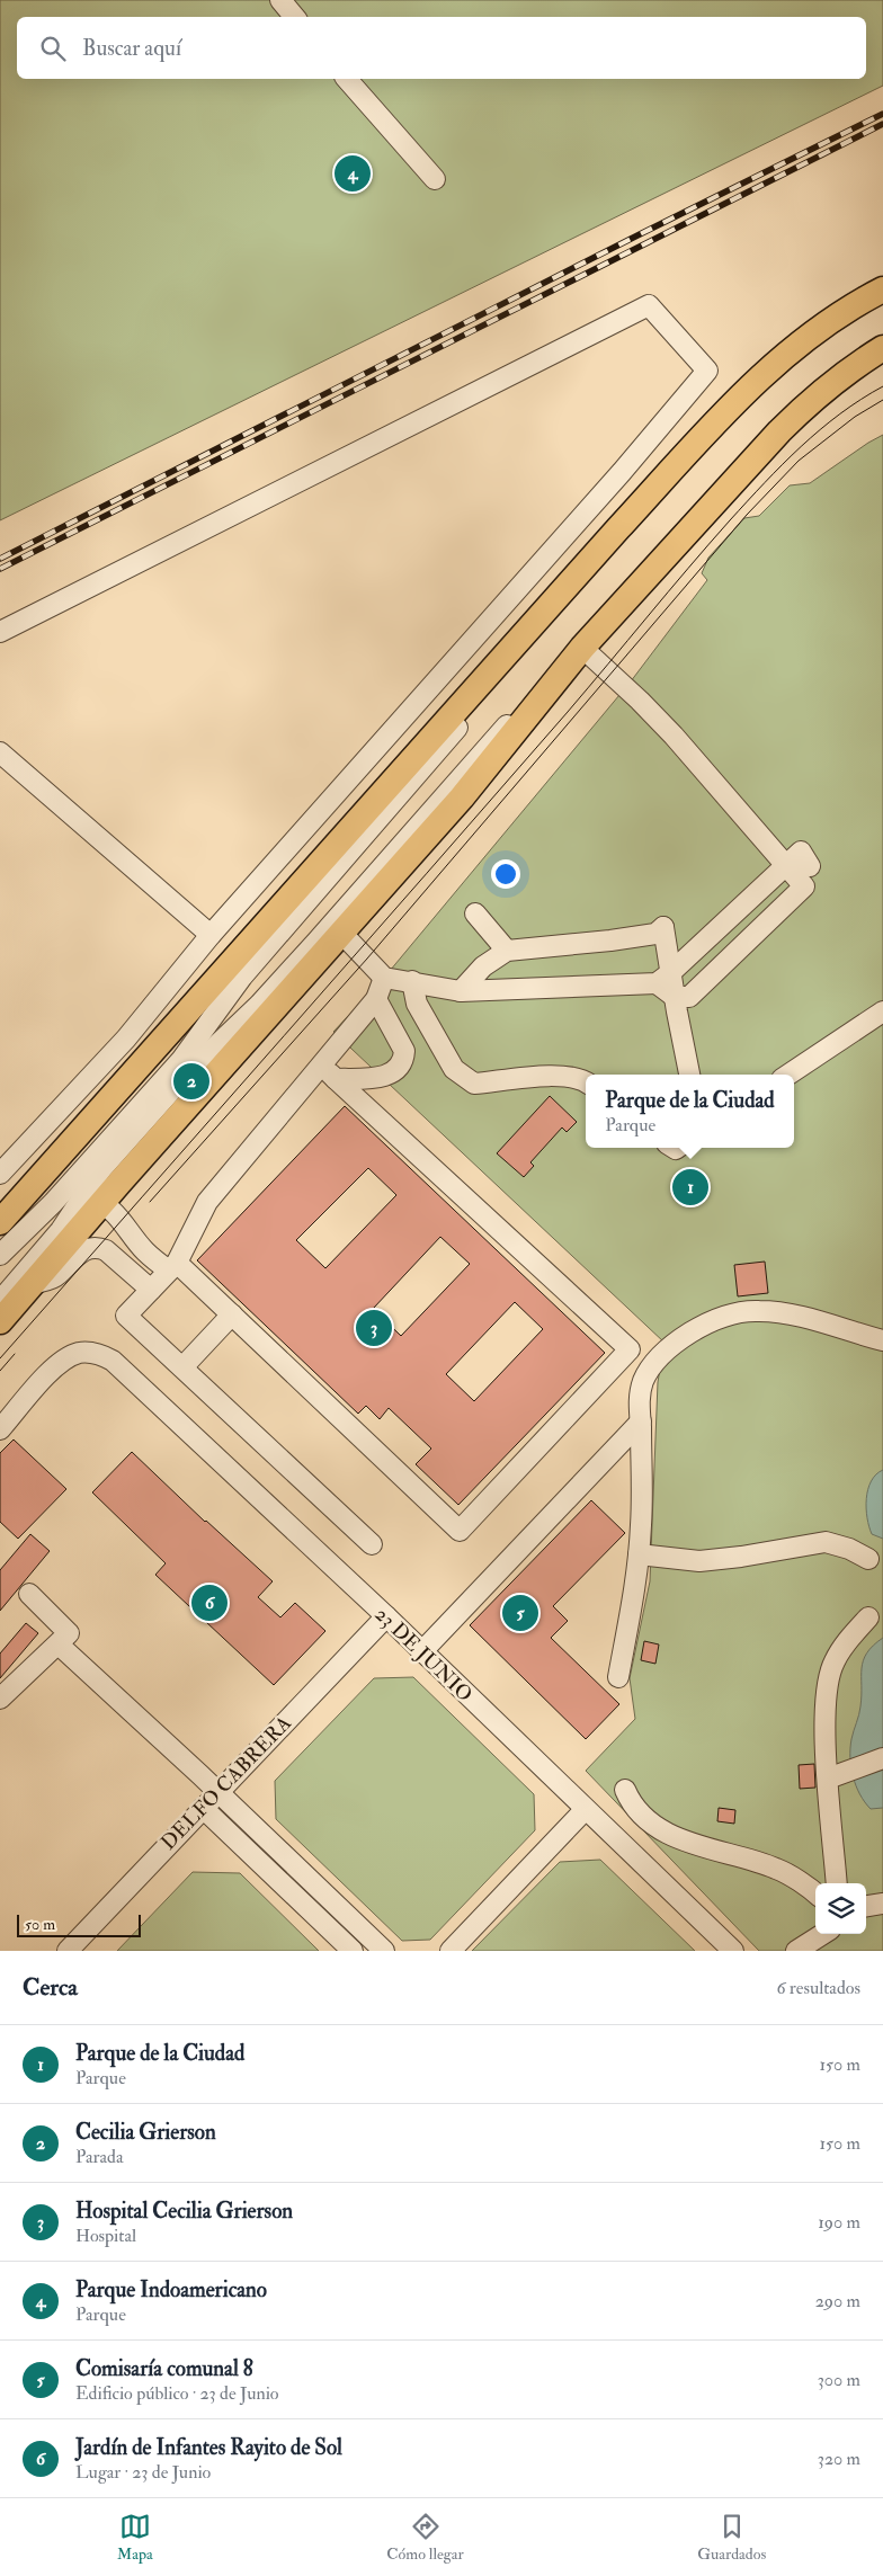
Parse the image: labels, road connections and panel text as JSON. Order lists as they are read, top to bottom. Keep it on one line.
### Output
{"streets":{"street":["23 DE JUNIO","DELFO CABRERA"]},"crossings":[["23 DE JUNIO","DELFO CABRERA"]],"scale_bar":"50 m","page":{"search":"Buscar aquí","pins":["4","2","1","3","6","5"],"popup":["Parque de la Ciudad","Parque"],"scale":"50 m","heading":["Cerca","6 resultados"],"list":[{"mark":"1","name":"Parque de la Ciudad","note":"Parque","value":"150 m"},{"mark":"2","name":"Cecilia Grierson","note":"Parada","value":"150 m"},{"mark":"3","name":"Hospital Cecilia Grierson","note":"Hospital","value":"190 m"},{"mark":"4","name":"Parque Indoamericano","note":"Parque","value":"290 m"},{"mark":"5","name":"Comisaría comunal 8","note":"Edificio público · 23 de Junio","value":"300 m"},{"mark":"6","name":"Jardín de Infantes Rayito de Sol","note":"Lugar · 23 de Junio","value":"320 m"}],"nav":["Mapa","Cómo llegar","Guardados"]}}
